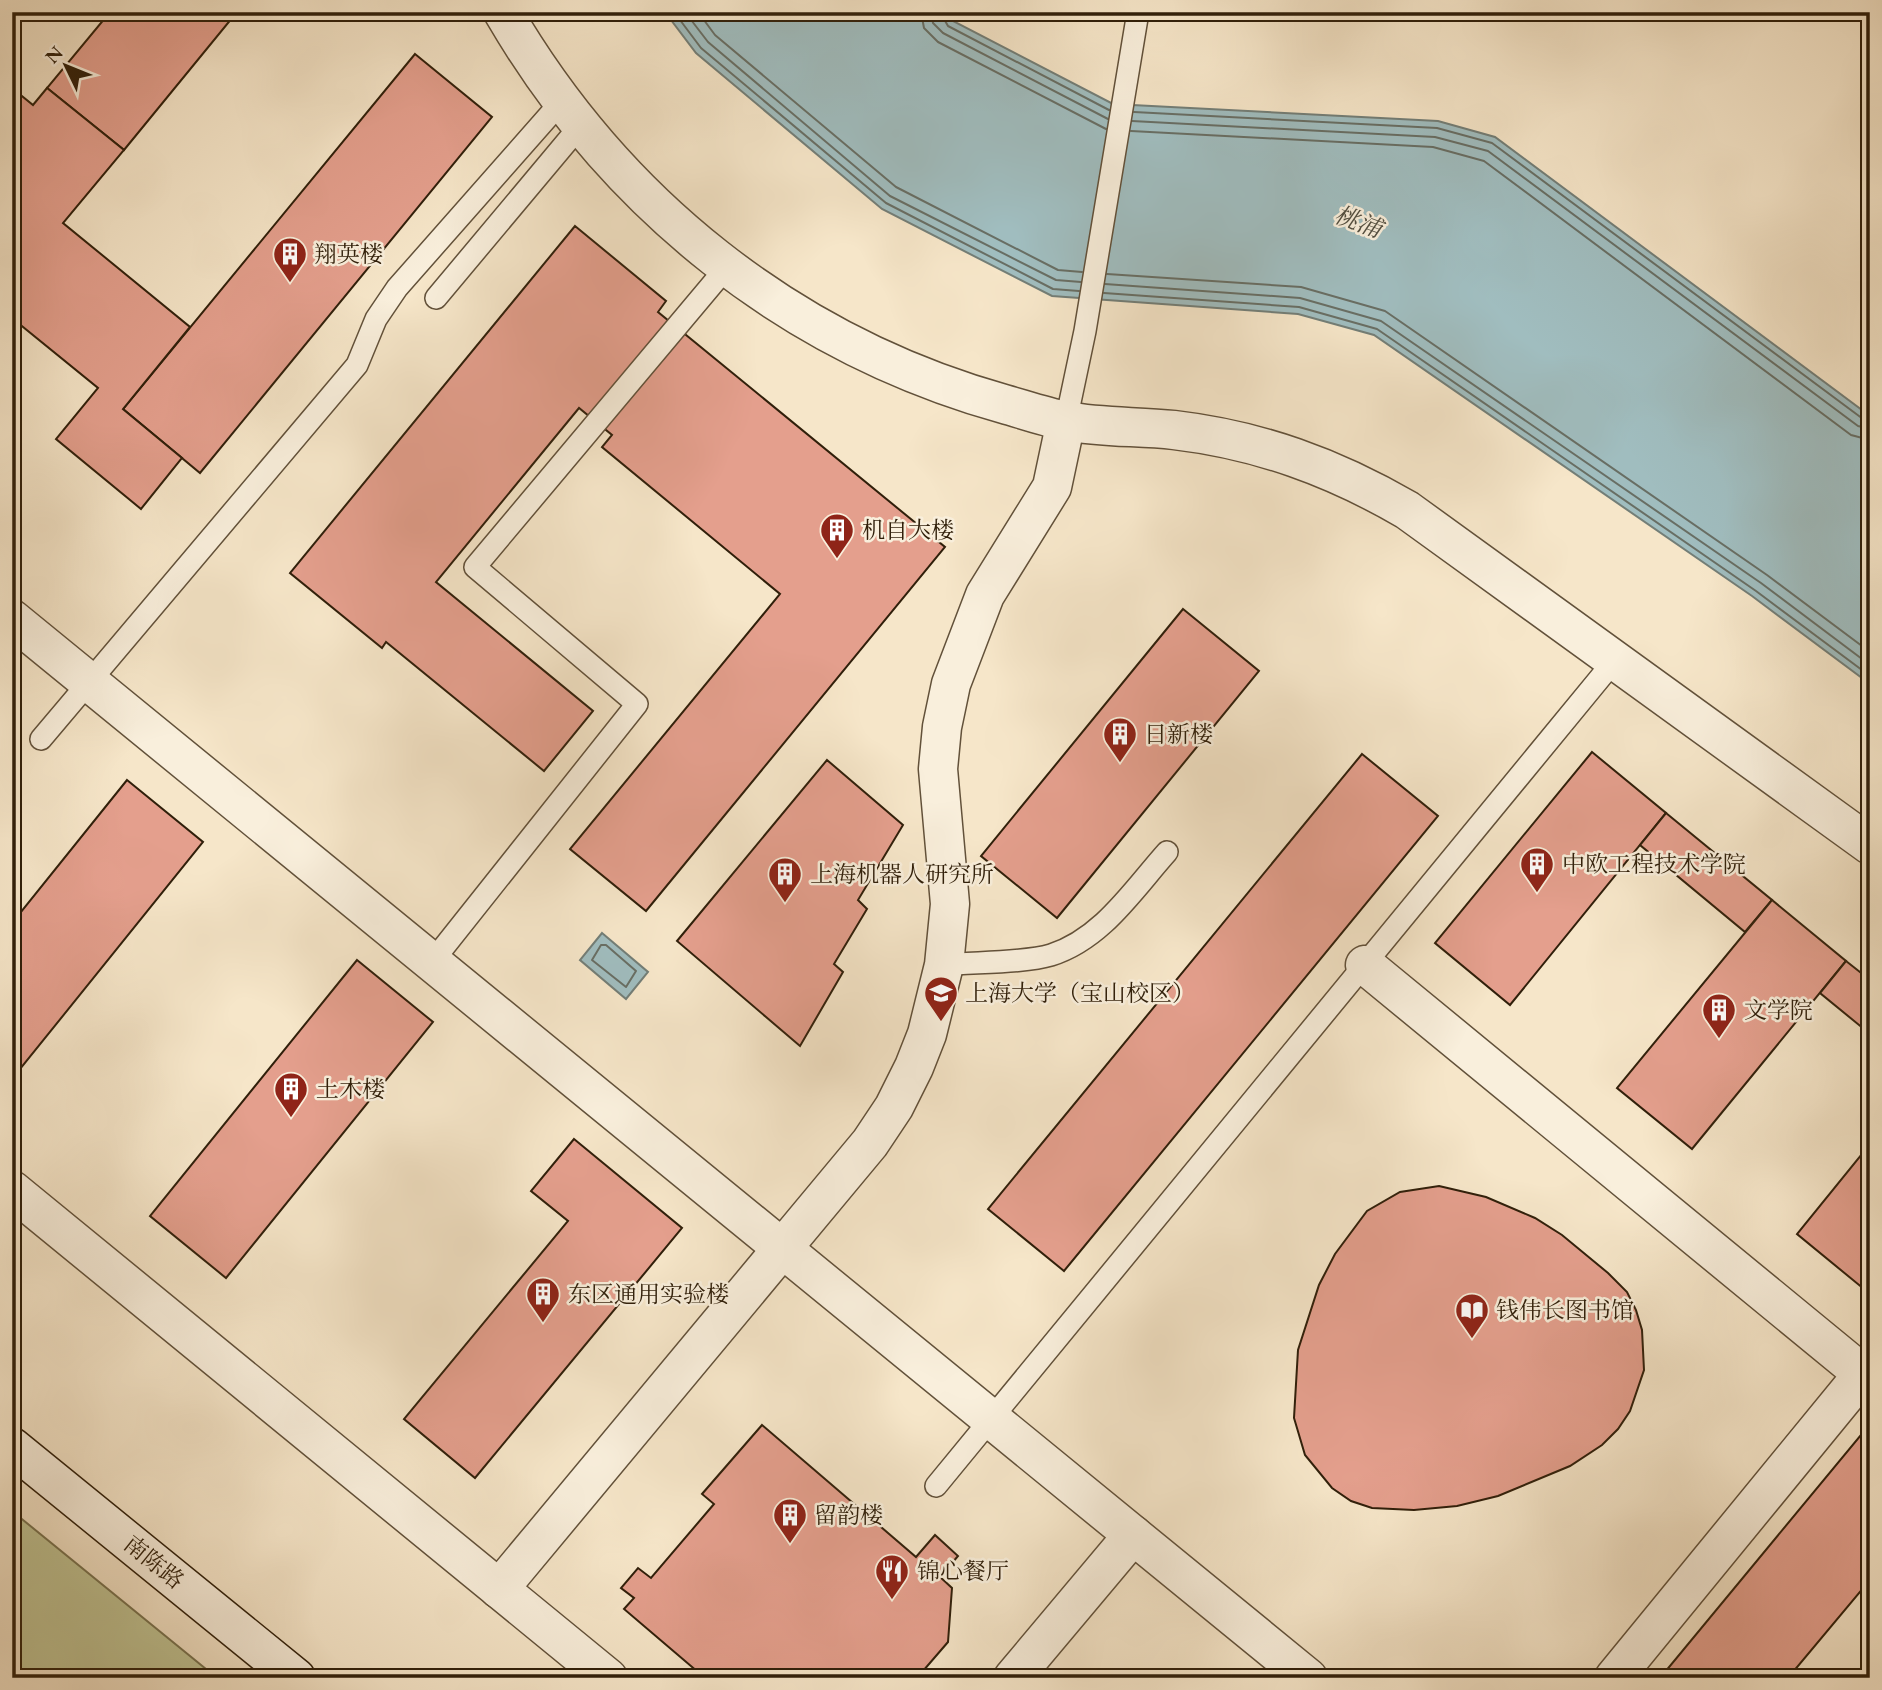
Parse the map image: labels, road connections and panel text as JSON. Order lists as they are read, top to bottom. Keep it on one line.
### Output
{"streets":{"street":["南陈路"]},"water":["桃浦"],"places":{"building":["翔英楼","机自大楼","日新楼","中欧工程技术学院","上海机器人研究所","文学院","土木楼","东区通用实验楼","留韵楼"],"school or university":["上海大学（宝山校区）"],"library":["钱伟长图书馆"],"restaurant":["锦心餐厅"]},"north":"top left"}
